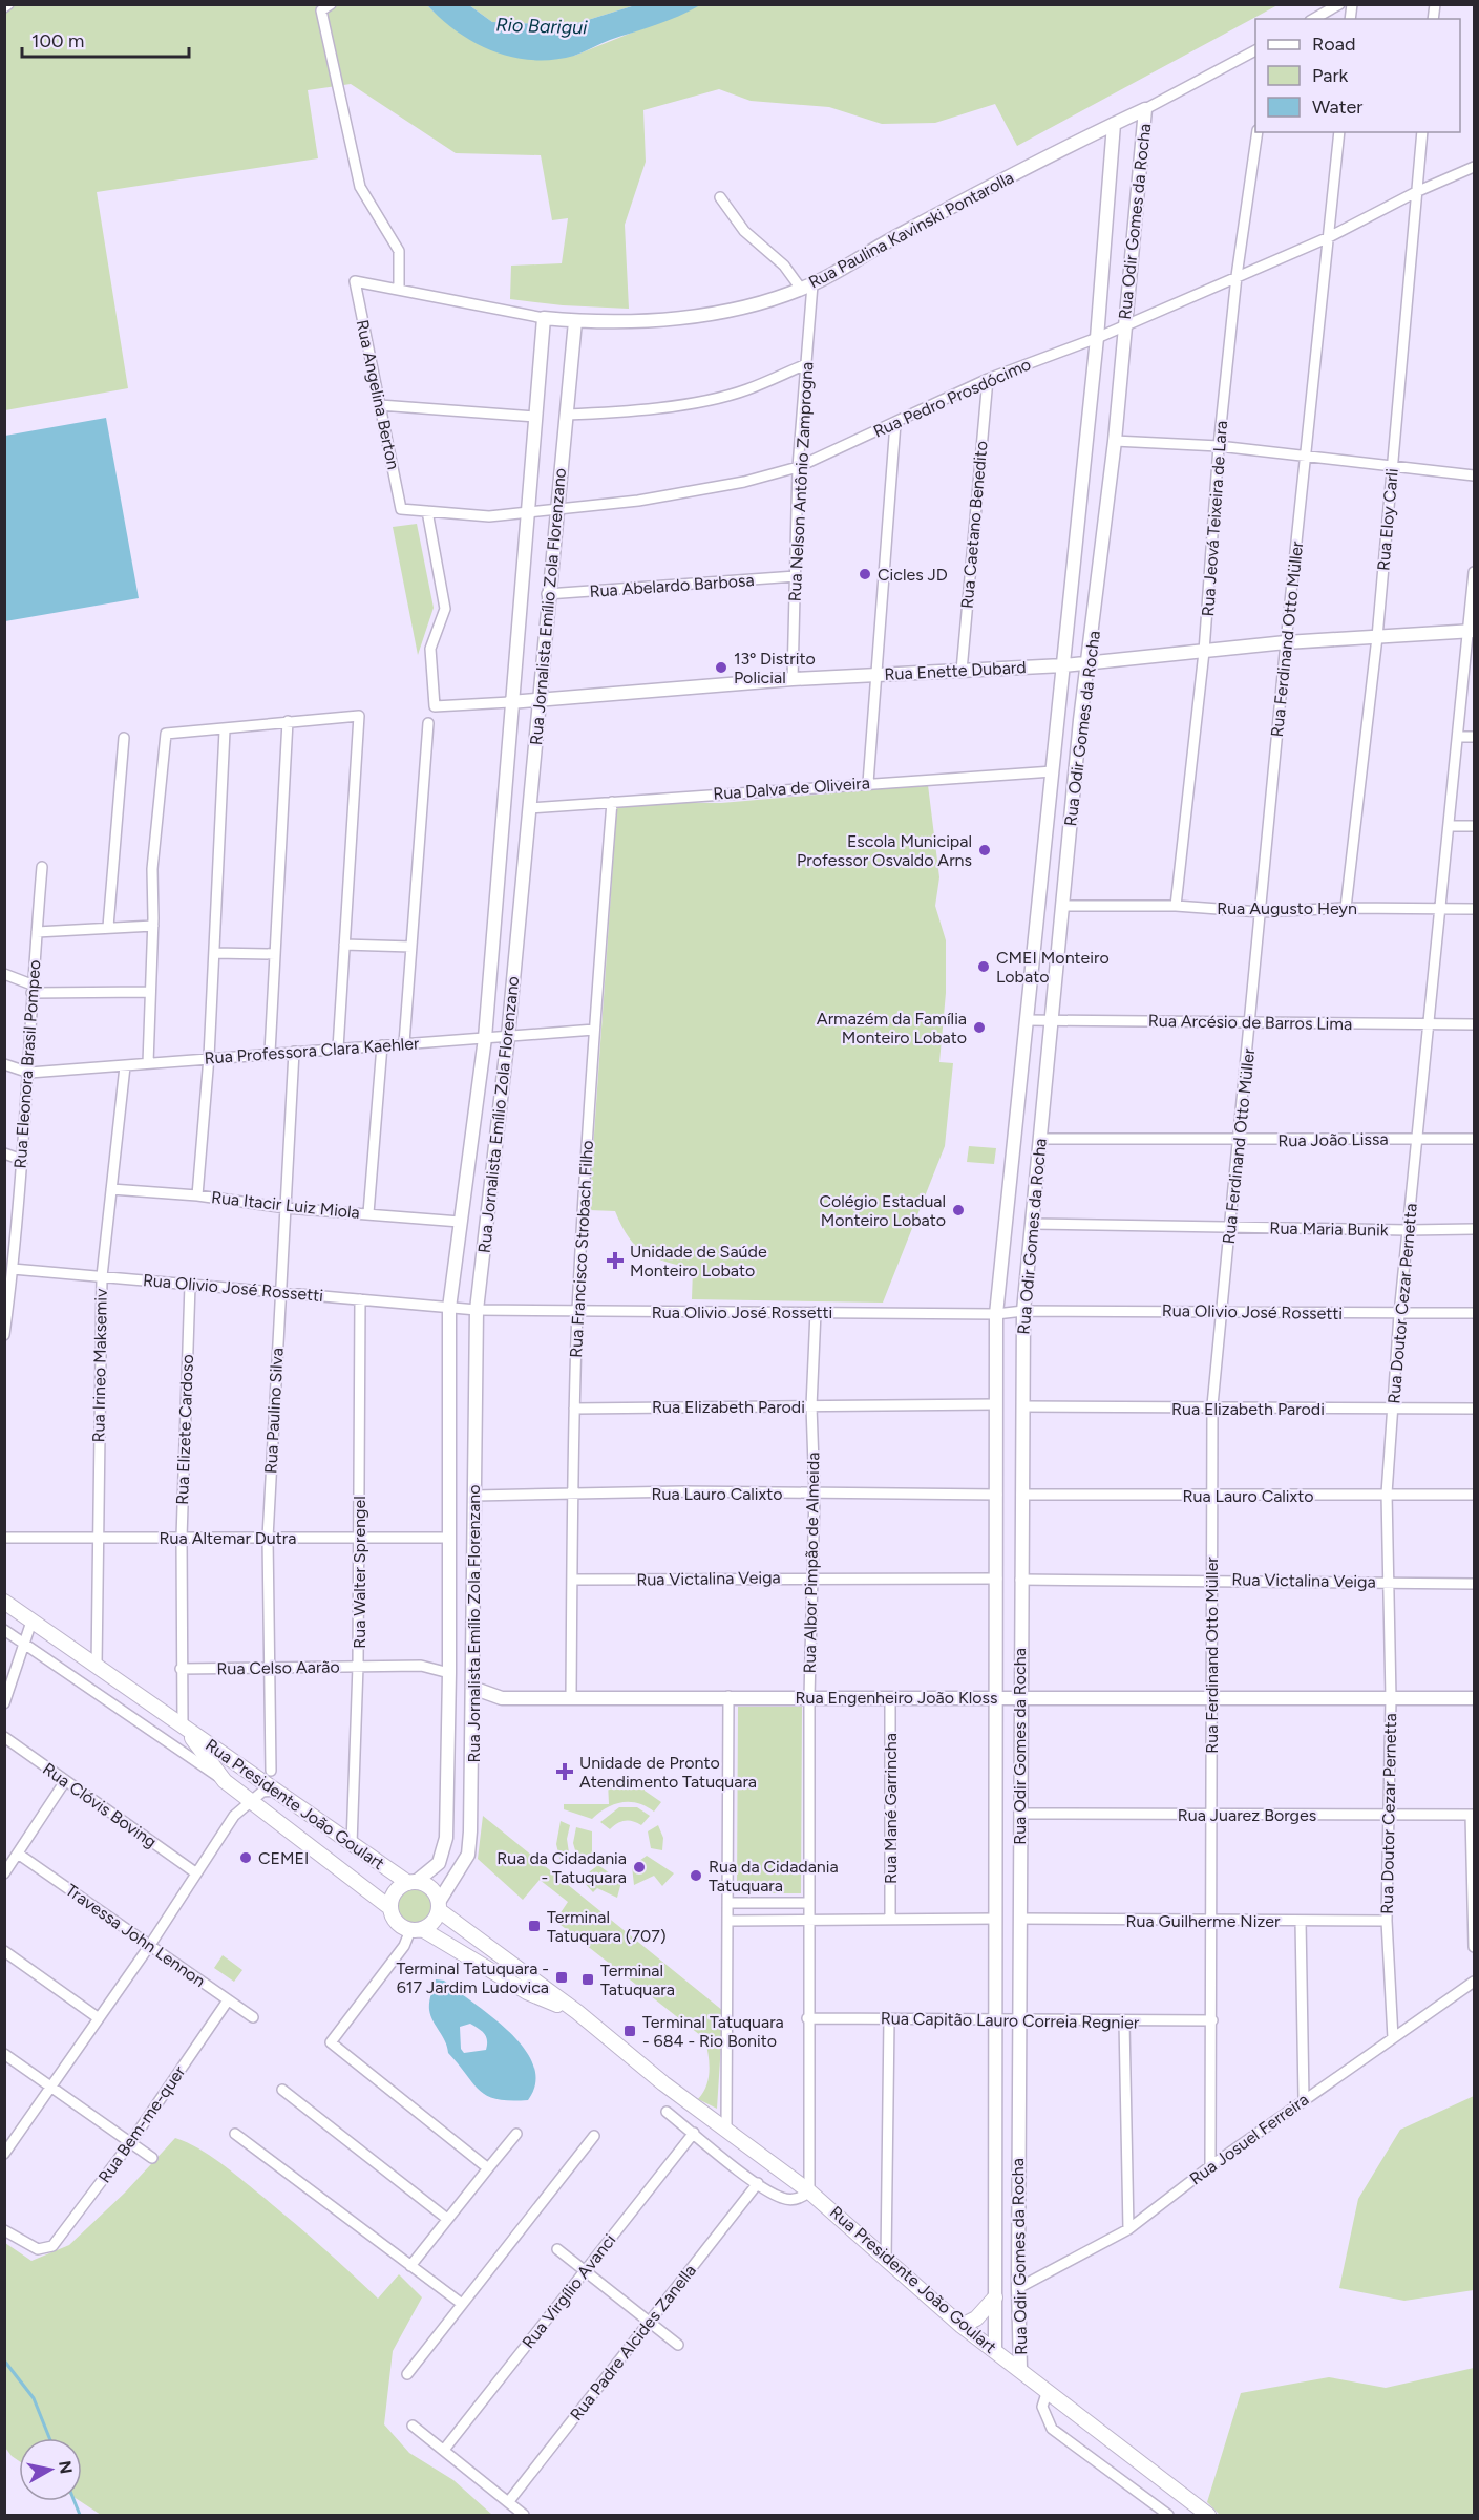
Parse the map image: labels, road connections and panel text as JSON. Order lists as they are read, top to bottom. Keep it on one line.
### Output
{"streets":{"main road":["Rua Presidente João Goulart"],"street":["Rua Odir Gomes da Rocha","Rua Paulina Kavinski Pontarolla","Rua Angelina Berton","Rua Pedro Prosdócimo","Rua Nelson Antônio Zamprogna","Rua Jeová Teixeira de Lara","Rua Eloy Carli","Rua Caetano Benedito","Rua Abelardo Barbosa","Rua Jornalista Emílio Zola Florenzano","Rua Ferdinand Otto Müller","Rua Enette Dubard","Rua Dalva de Oliveira","Rua Augusto Heyn","Rua Arcésio de Barros Lima","Rua Professora Clara Kaehler","Rua Eleonora Brasil Pompeo","Rua João Lissa","Rua Itacir Luiz Miola","Rua Maria Bunik","Rua Francisco Strobach Filho","Rua Olivio José Rossetti","Rua Doutor Cezar Pernetta","Rua Irineo Maksemiv","Rua Elizabeth Parodi","Rua Paulino Silva","Rua Elizete Cardoso","Rua Lauro Calixto","Rua Altemar Dutra","Rua Albor Pimpão de Almeida","Rua Walter Sprengel","Rua Victalina Veiga","Rua Celso Aarão","Rua Engenheiro João Kloss","Rua Clóvis Boving","Rua Mané Garrincha","Rua Juarez Borges","Rua Guilherme Nizer","Travessa John Lennon","Rua Capitão Lauro Correia Regnier","Rua Bem-me-quer","Rua Josuel Ferreira","Rua Virgílio Avanci","Rua Padre Alcides Zanella"]},"crossings":[["Rua Odir Gomes da Rocha","Rua Paulina Kavinski Pontarolla"],["Rua Odir Gomes da Rocha","Rua Pedro Prosdócimo"],["Rua Odir Gomes da Rocha","Rua Enette Dubard"],["Rua Odir Gomes da Rocha","Rua Dalva de Oliveira"],["Rua Odir Gomes da Rocha","Rua Augusto Heyn"],["Rua Odir Gomes da Rocha","Rua Arcésio de Barros Lima"],["Rua Odir Gomes da Rocha","Rua João Lissa"],["Rua Odir Gomes da Rocha","Rua Maria Bunik"],["Rua Odir Gomes da Rocha","Rua Olivio José Rossetti"],["Rua Odir Gomes da Rocha","Rua Elizabeth Parodi"],["Rua Odir Gomes da Rocha","Rua Lauro Calixto"],["Rua Odir Gomes da Rocha","Rua Victalina Veiga"],["Rua Odir Gomes da Rocha","Rua Engenheiro João Kloss"],["Rua Odir Gomes da Rocha","Rua Presidente João Goulart"],["Rua Odir Gomes da Rocha","Rua Juarez Borges"],["Rua Odir Gomes da Rocha","Rua Guilherme Nizer"],["Rua Odir Gomes da Rocha","Rua Capitão Lauro Correia Regnier"],["Rua Odir Gomes da Rocha","Rua Josuel Ferreira"],["Rua Paulina Kavinski Pontarolla","Rua Angelina Berton"],["Rua Paulina Kavinski Pontarolla","Rua Nelson Antônio Zamprogna"],["Rua Paulina Kavinski Pontarolla","Rua Jornalista Emílio Zola Florenzano"],["Rua Angelina Berton","Rua Pedro Prosdócimo"],["Rua Pedro Prosdócimo","Rua Nelson Antônio Zamprogna"],["Rua Pedro Prosdócimo","Rua Jeová Teixeira de Lara"],["Rua Pedro Prosdócimo","Rua Eloy Carli"],["Rua Pedro Prosdócimo","Rua Caetano Benedito"],["Rua Pedro Prosdócimo","Rua Jornalista Emílio Zola Florenzano"],["Rua Pedro Prosdócimo","Rua Ferdinand Otto Müller"],["Rua Pedro Prosdócimo","Rua Enette Dubard"],["Rua Nelson Antônio Zamprogna","Rua Abelardo Barbosa"],["Rua Nelson Antônio Zamprogna","Rua Enette Dubard"],["Rua Jeová Teixeira de Lara","Rua Enette Dubard"],["Rua Jeová Teixeira de Lara","Rua Augusto Heyn"],["Rua Eloy Carli","Rua Enette Dubard"],["Rua Eloy Carli","Rua Augusto Heyn"],["Rua Caetano Benedito","Rua Enette Dubard"],["Rua Abelardo Barbosa","Rua Jornalista Emílio Zola Florenzano"],["Rua Jornalista Emílio Zola Florenzano","Rua Enette Dubard"],["Rua Jornalista Emílio Zola Florenzano","Rua Dalva de Oliveira"],["Rua Jornalista Emílio Zola Florenzano","Rua Professora Clara Kaehler"],["Rua Jornalista Emílio Zola Florenzano","Rua Itacir Luiz Miola"],["Rua Jornalista Emílio Zola Florenzano","Rua Olivio José Rossetti"],["Rua Jornalista Emílio Zola Florenzano","Rua Lauro Calixto"],["Rua Jornalista Emílio Zola Florenzano","Rua Altemar Dutra"],["Rua Jornalista Emílio Zola Florenzano","Rua Celso Aarão"],["Rua Jornalista Emílio Zola Florenzano","Rua Engenheiro João Kloss"],["Rua Jornalista Emílio Zola Florenzano","Rua Presidente João Goulart"],["Rua Ferdinand Otto Müller","Rua Enette Dubard"],["Rua Ferdinand Otto Müller","Rua Augusto Heyn"],["Rua Ferdinand Otto Müller","Rua Arcésio de Barros Lima"],["Rua Ferdinand Otto Müller","Rua João Lissa"],["Rua Ferdinand Otto Müller","Rua Maria Bunik"],["Rua Ferdinand Otto Müller","Rua Olivio José Rossetti"],["Rua Ferdinand Otto Müller","Rua Elizabeth Parodi"],["Rua Ferdinand Otto Müller","Rua Lauro Calixto"],["Rua Ferdinand Otto Müller","Rua Victalina Veiga"],["Rua Ferdinand Otto Müller","Rua Engenheiro João Kloss"],["Rua Ferdinand Otto Müller","Rua Juarez Borges"],["Rua Ferdinand Otto Müller","Rua Guilherme Nizer"],["Rua Ferdinand Otto Müller","Rua Capitão Lauro Correia Regnier"],["Rua Ferdinand Otto Müller","Rua Josuel Ferreira"],["Rua Enette Dubard","Rua Doutor Cezar Pernetta"],["Rua Dalva de Oliveira","Rua Francisco Strobach Filho"],["Rua Augusto Heyn","Rua Doutor Cezar Pernetta"],["Rua Arcésio de Barros Lima","Rua Doutor Cezar Pernetta"],["Rua Professora Clara Kaehler","Rua Eleonora Brasil Pompeo"],["Rua Professora Clara Kaehler","Rua Francisco Strobach Filho"],["Rua Professora Clara Kaehler","Rua Irineo Maksemiv"],["Rua Professora Clara Kaehler","Rua Paulino Silva"],["Rua Eleonora Brasil Pompeo","Rua Olivio José Rossetti"],["Rua João Lissa","Rua Doutor Cezar Pernetta"],["Rua Itacir Luiz Miola","Rua Irineo Maksemiv"],["Rua Itacir Luiz Miola","Rua Paulino Silva"],["Rua Maria Bunik","Rua Doutor Cezar Pernetta"],["Rua Francisco Strobach Filho","Rua Olivio José Rossetti"],["Rua Francisco Strobach Filho","Rua Elizabeth Parodi"],["Rua Francisco Strobach Filho","Rua Lauro Calixto"],["Rua Francisco Strobach Filho","Rua Victalina Veiga"],["Rua Francisco Strobach Filho","Rua Engenheiro João Kloss"],["Rua Olivio José Rossetti","Rua Doutor Cezar Pernetta"],["Rua Olivio José Rossetti","Rua Irineo Maksemiv"],["Rua Olivio José Rossetti","Rua Paulino Silva"],["Rua Olivio José Rossetti","Rua Elizete Cardoso"],["Rua Olivio José Rossetti","Rua Albor Pimpão de Almeida"],["Rua Olivio José Rossetti","Rua Walter Sprengel"],["Rua Doutor Cezar Pernetta","Rua Elizabeth Parodi"],["Rua Doutor Cezar Pernetta","Rua Lauro Calixto"],["Rua Doutor Cezar Pernetta","Rua Victalina Veiga"],["Rua Doutor Cezar Pernetta","Rua Engenheiro João Kloss"],["Rua Doutor Cezar Pernetta","Rua Juarez Borges"],["Rua Doutor Cezar Pernetta","Rua Guilherme Nizer"],["Rua Doutor Cezar Pernetta","Rua Josuel Ferreira"],["Rua Irineo Maksemiv","Rua Altemar Dutra"],["Rua Irineo Maksemiv","Rua Presidente João Goulart"],["Rua Elizabeth Parodi","Rua Albor Pimpão de Almeida"],["Rua Paulino Silva","Rua Altemar Dutra"],["Rua Paulino Silva","Rua Celso Aarão"],["Rua Elizete Cardoso","Rua Altemar Dutra"],["Rua Elizete Cardoso","Rua Celso Aarão"],["Rua Elizete Cardoso","Rua Presidente João Goulart"],["Rua Lauro Calixto","Rua Albor Pimpão de Almeida"],["Rua Altemar Dutra","Rua Walter Sprengel"],["Rua Albor Pimpão de Almeida","Rua Victalina Veiga"],["Rua Albor Pimpão de Almeida","Rua Engenheiro João Kloss"],["Rua Albor Pimpão de Almeida","Rua Presidente João Goulart"],["Rua Albor Pimpão de Almeida","Rua Capitão Lauro Correia Regnier"],["Rua Walter Sprengel","Rua Celso Aarão"],["Rua Walter Sprengel","Rua Presidente João Goulart"],["Rua Engenheiro João Kloss","Rua Mané Garrincha"],["Travessa John Lennon","Rua Bem-me-quer"]],"water":["Rio Barigui"],"places":{"other":["Cicles JD","13º Distrito Policial","Escola Municipal Professor Osvaldo Arns","CMEI Monteiro Lobato","Armazém da Família Monteiro Lobato","Colégio Estadual Monteiro Lobato","CEMEI","Rua da Cidadania - Tatuquara","Rua da Cidadania Tatuquara"],"health":["Unidade de Saúde Monteiro Lobato","Unidade de Pronto Atendimento Tatuquara"],"transit":["Terminal Tatuquara (707)","Terminal Tatuquara - 617 Jardim Ludovica","Terminal Tatuquara","Terminal Tatuquara - 684 - Rio Bonito"]},"legend":["Road","Park","Water"],"scale_bar":"100 m","north":"right"}
